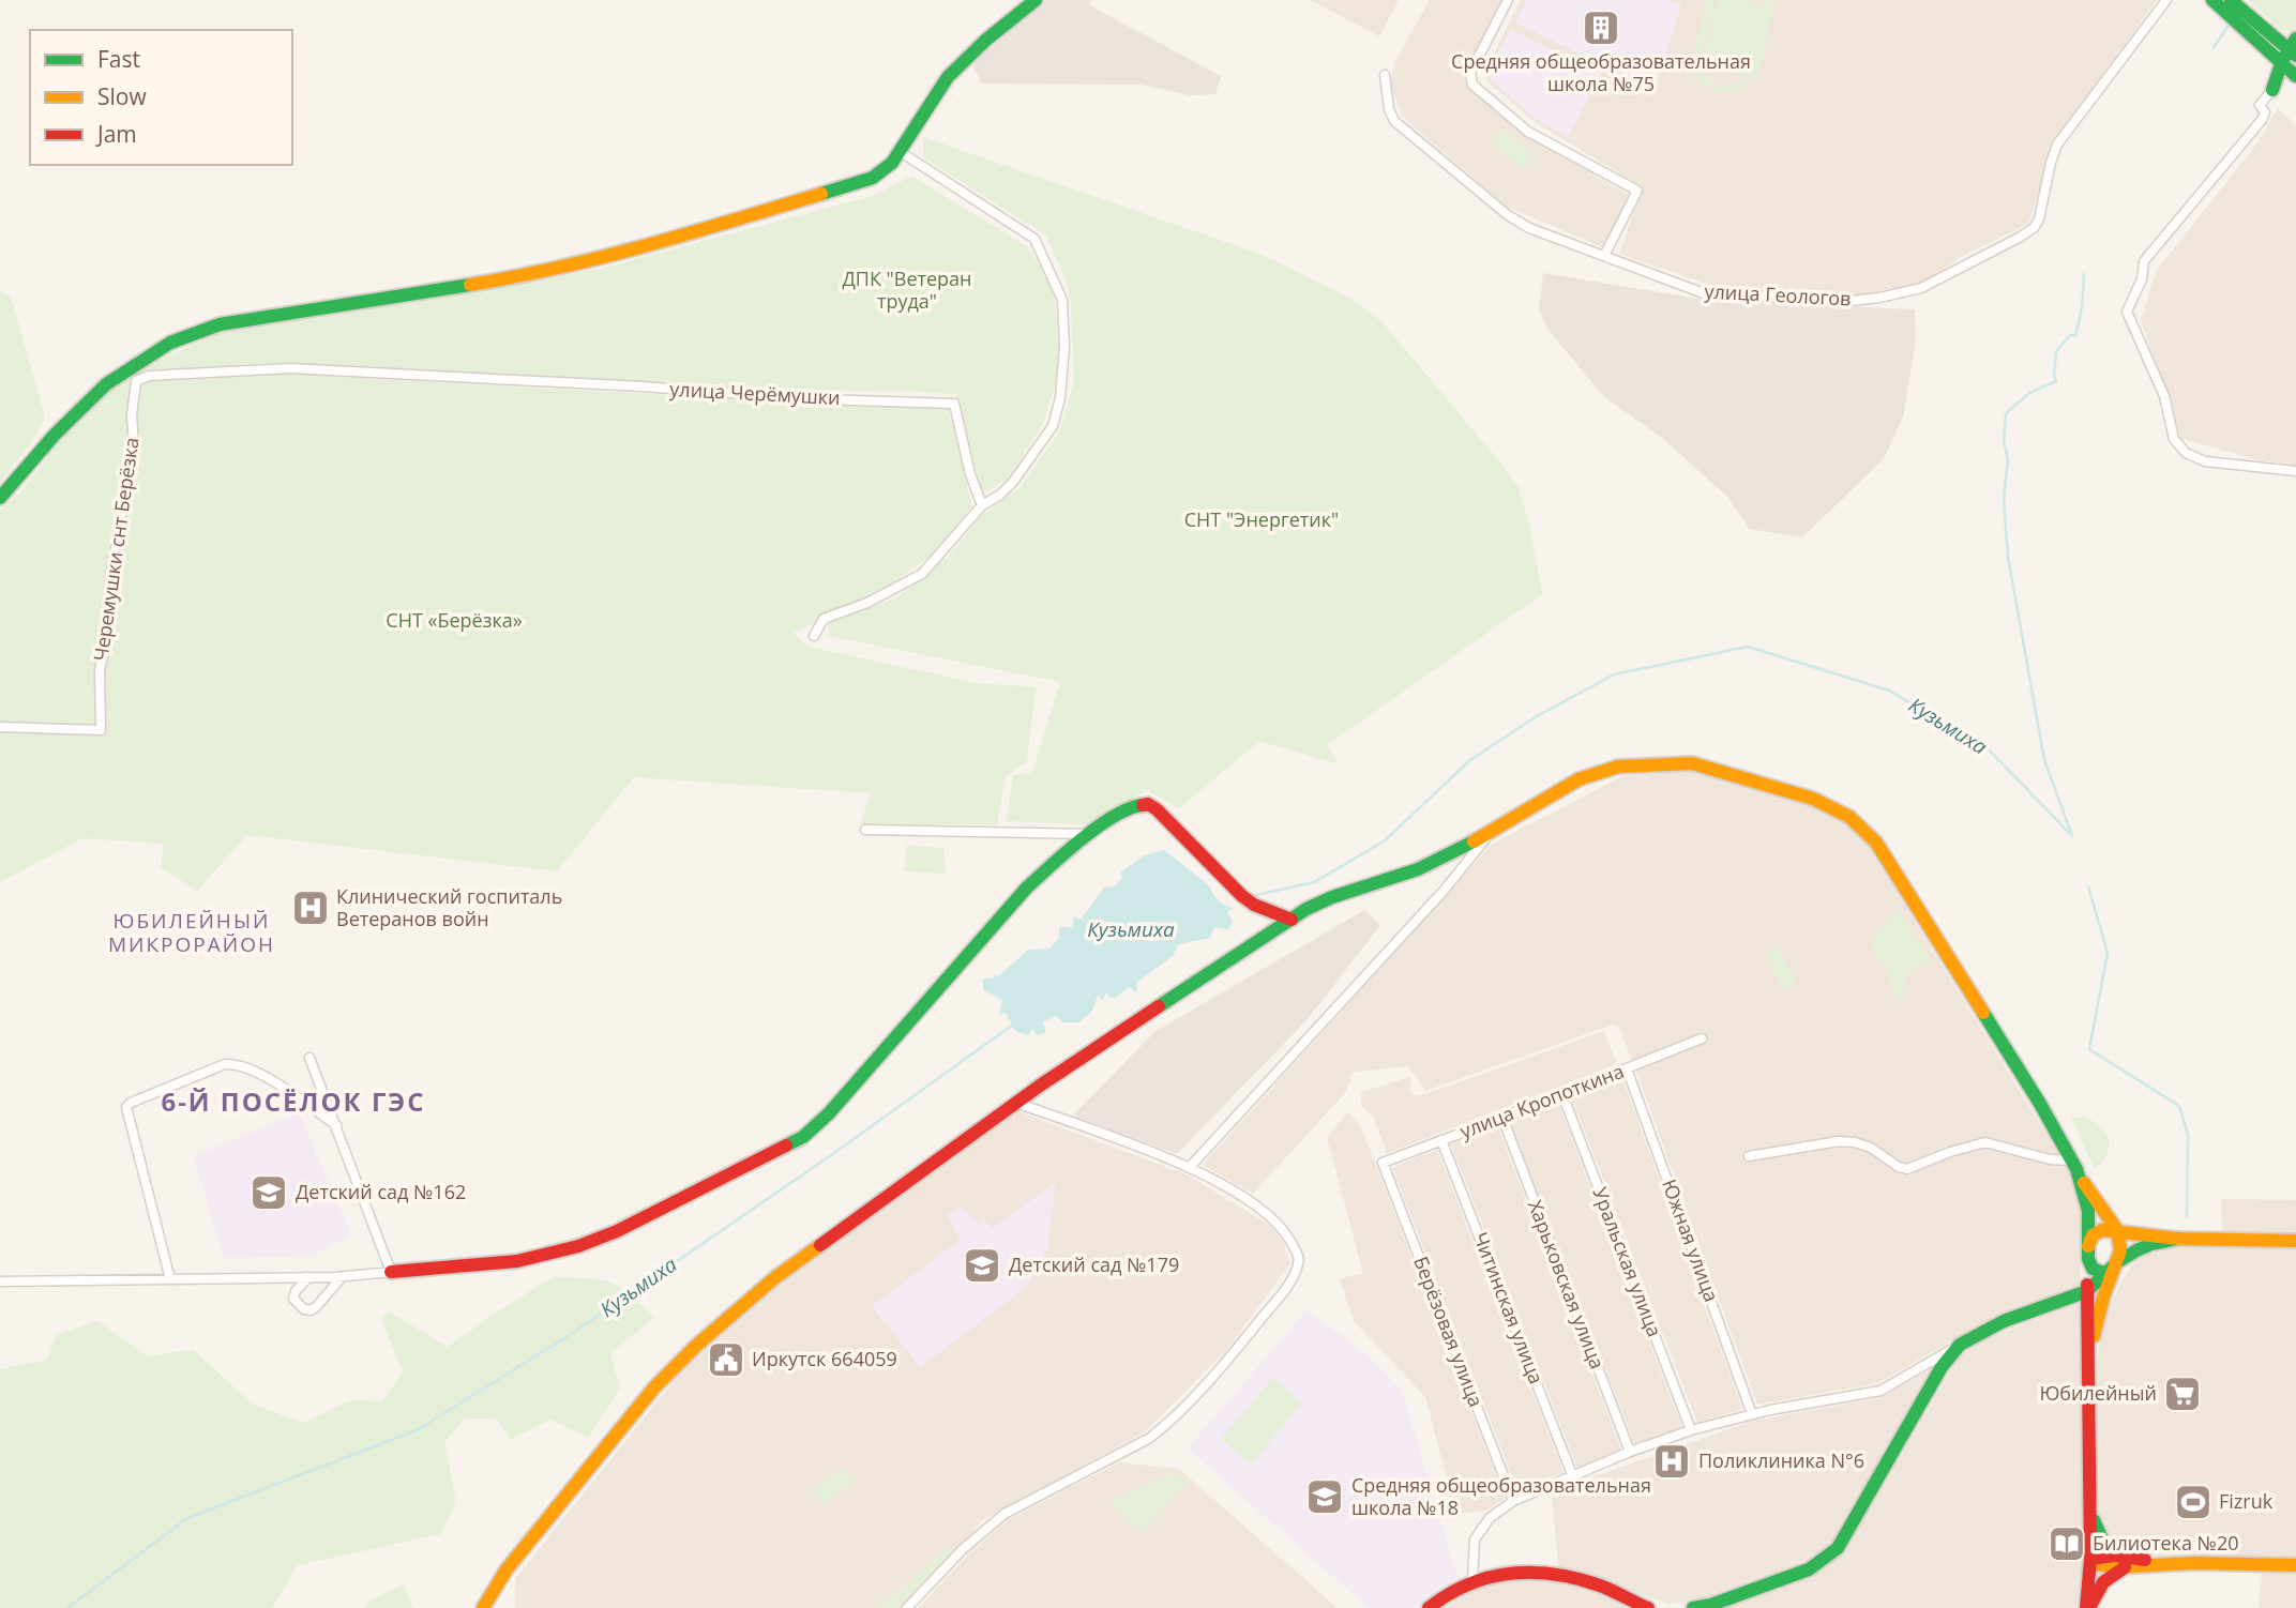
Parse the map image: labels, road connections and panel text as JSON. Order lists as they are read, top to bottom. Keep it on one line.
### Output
{"streets":{"street":["улица Геологов","улица Черёмушки","Черемушки снт Берёзка","улица Кропоткина","Южная улица","Уральская улица","Харьковская улица","Читинская улица","Берёзовая улица"]},"crossings":[["улица Черёмушки","Черемушки снт Берёзка"],["улица Кропоткина","Южная улица"],["улица Кропоткина","Уральская улица"],["улица Кропоткина","Харьковская улица"],["улица Кропоткина","Читинская улица"],["улица Кропоткина","Берёзовая улица"]],"districts":["ЮБИЛЕЙНЫЙ МИКРОРАЙОН","6-Й ПОСЁЛОК ГЭС"],"water":["Кузьмиха"],"parks":["ДПК \"Ветеран труда\"","СНТ \"Энергетик\"","СНТ «Берёзка»"],"places":{"building":["Средняя общеобразовательная школа №75"],"hospital":["Клинический госпиталь Ветеранов войн","Поликлиника N°6"],"school or university":["Детский сад №162","Детский сад №179","Средняя общеобразовательная школа №18"],"public building":["Иркутск 664059"],"supermarket":["Юбилейный"],"sports":["Fizruk"],"library":["Билиотека №20"]},"legend":["Fast","Slow","Jam"]}
